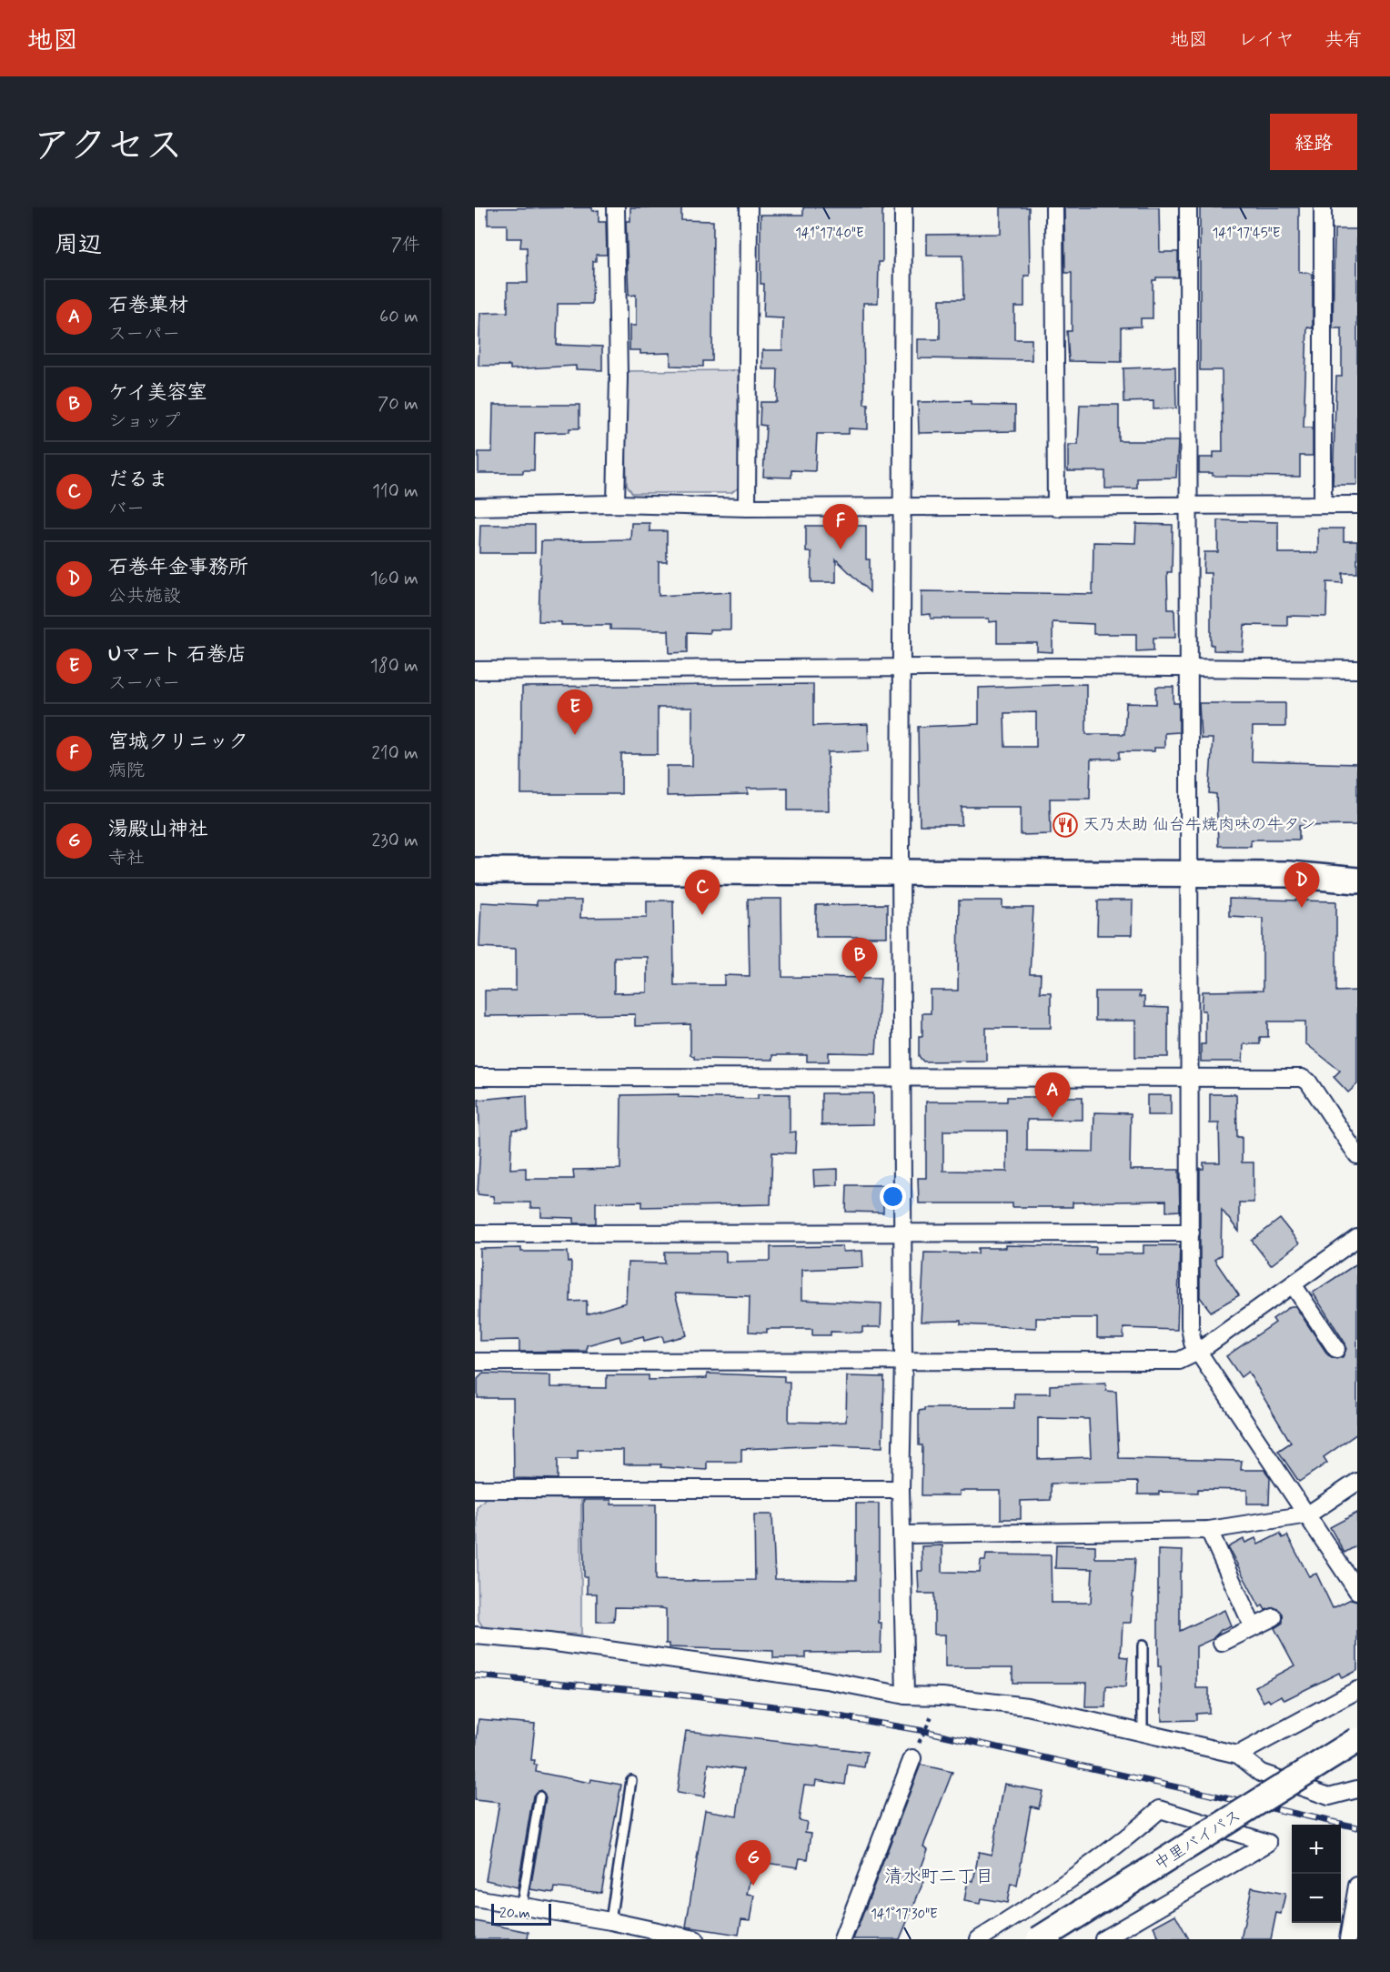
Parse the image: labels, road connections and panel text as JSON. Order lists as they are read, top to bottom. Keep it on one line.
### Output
{"streets":{"street":["中里バイパス"]},"districts":["清水町二丁目"],"places":{"restaurant":["天乃太助 仙台牛焼肉味の牛タン"]},"scale_bar":"20 m","page":{"header":"地図","nav":["地図","レイヤ","共有"],"title":"アクセス","buttons":"経路","heading":["周辺","7件"],"list":[{"mark":"A","name":"石巻菓材","note":"スーパー","value":"60 m"},{"mark":"B","name":"ケイ美容室","note":"ショップ","value":"70 m"},{"mark":"C","name":"だるま","note":"バー","value":"110 m"},{"mark":"D","name":"石巻年金事務所","note":"公共施設","value":"160 m"},{"mark":"E","name":"Uマート 石巻店","note":"スーパー","value":"180 m"},{"mark":"F","name":"宮城クリニック","note":"病院","value":"210 m"},{"mark":"G","name":"湯殿山神社","note":"寺社","value":"230 m"}],"pins":["F","E","D","C","B","A","G"],"map_buttons":["+","−"],"scale":"20 m"},"coordinates":["141°17'40\"E","141°17'45\"E","141°17'30\"E"]}
